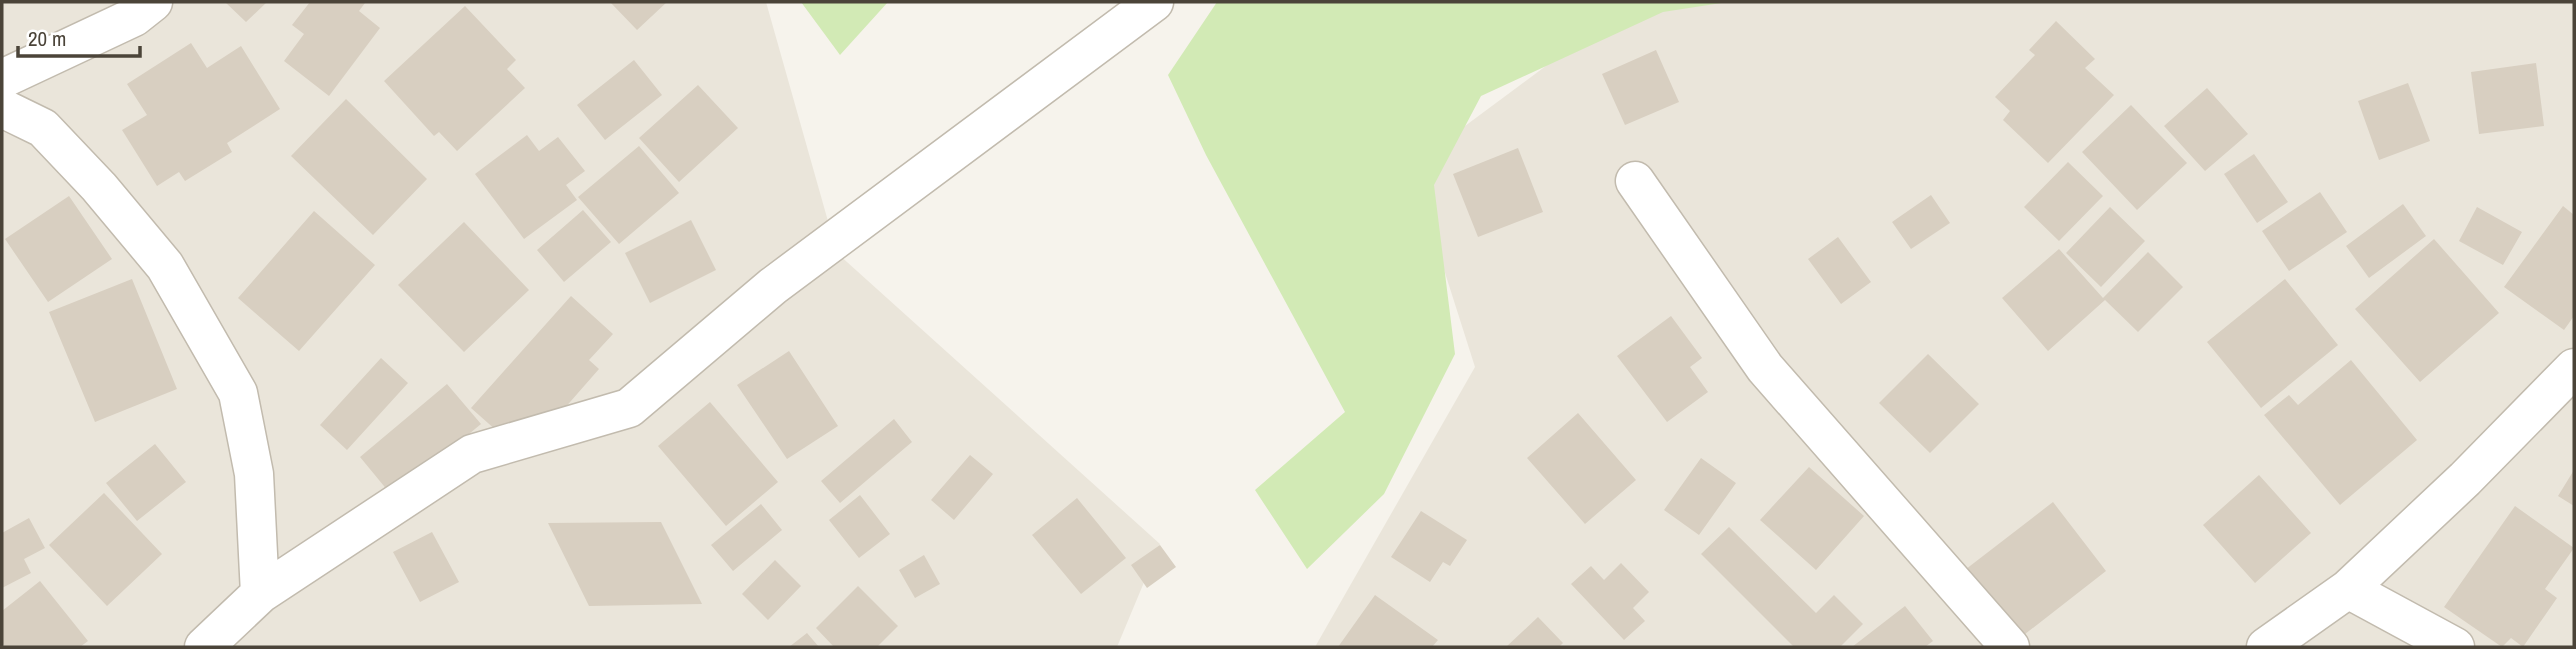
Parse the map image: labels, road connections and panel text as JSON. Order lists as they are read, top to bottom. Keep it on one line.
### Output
{"scale_bar":"20 m"}
